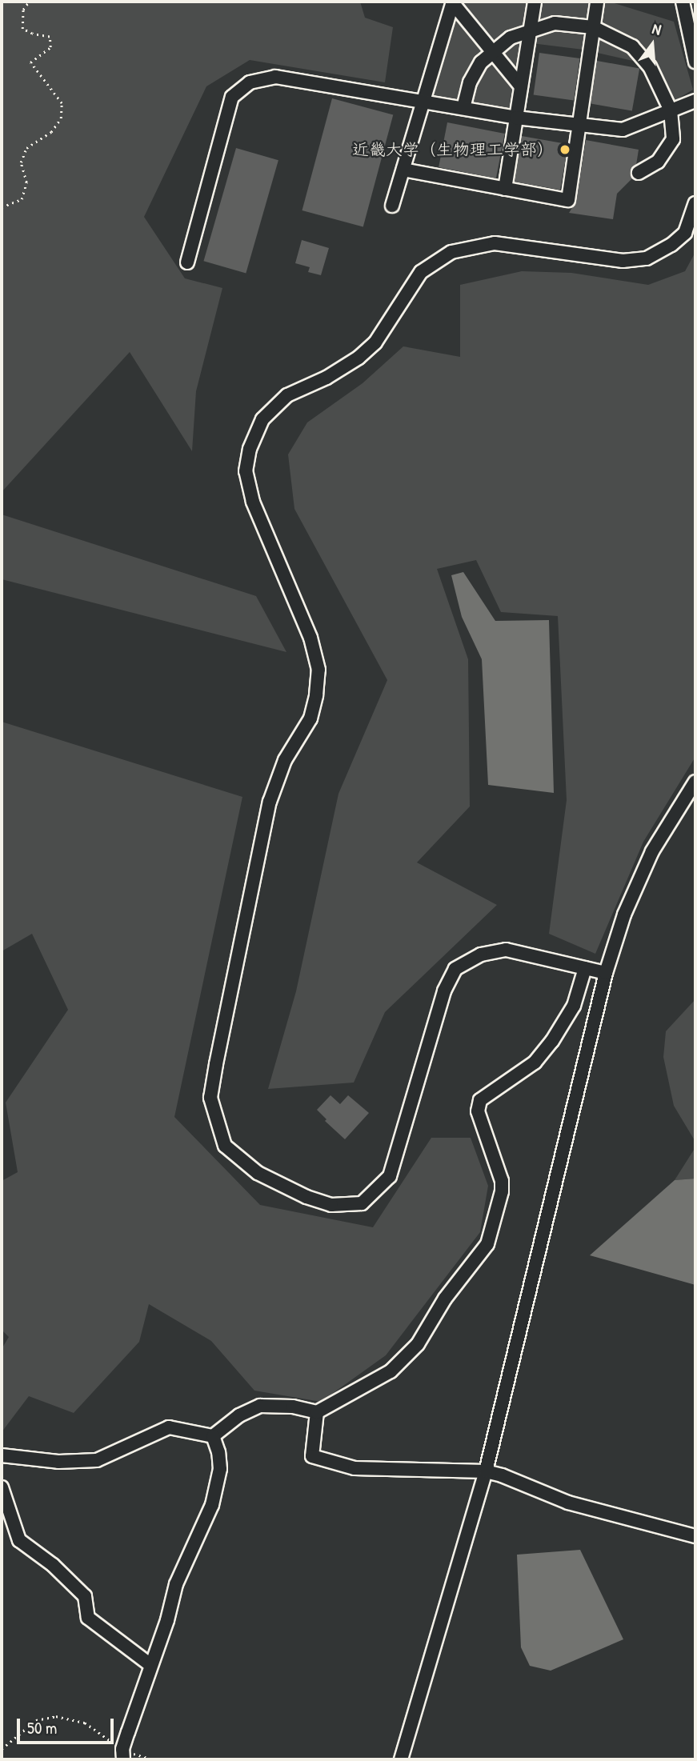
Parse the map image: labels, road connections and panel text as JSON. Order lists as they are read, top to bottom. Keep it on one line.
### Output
{"places":["近畿大学（生物理工学部）"],"scale_bar":"50 m","north":"top"}
